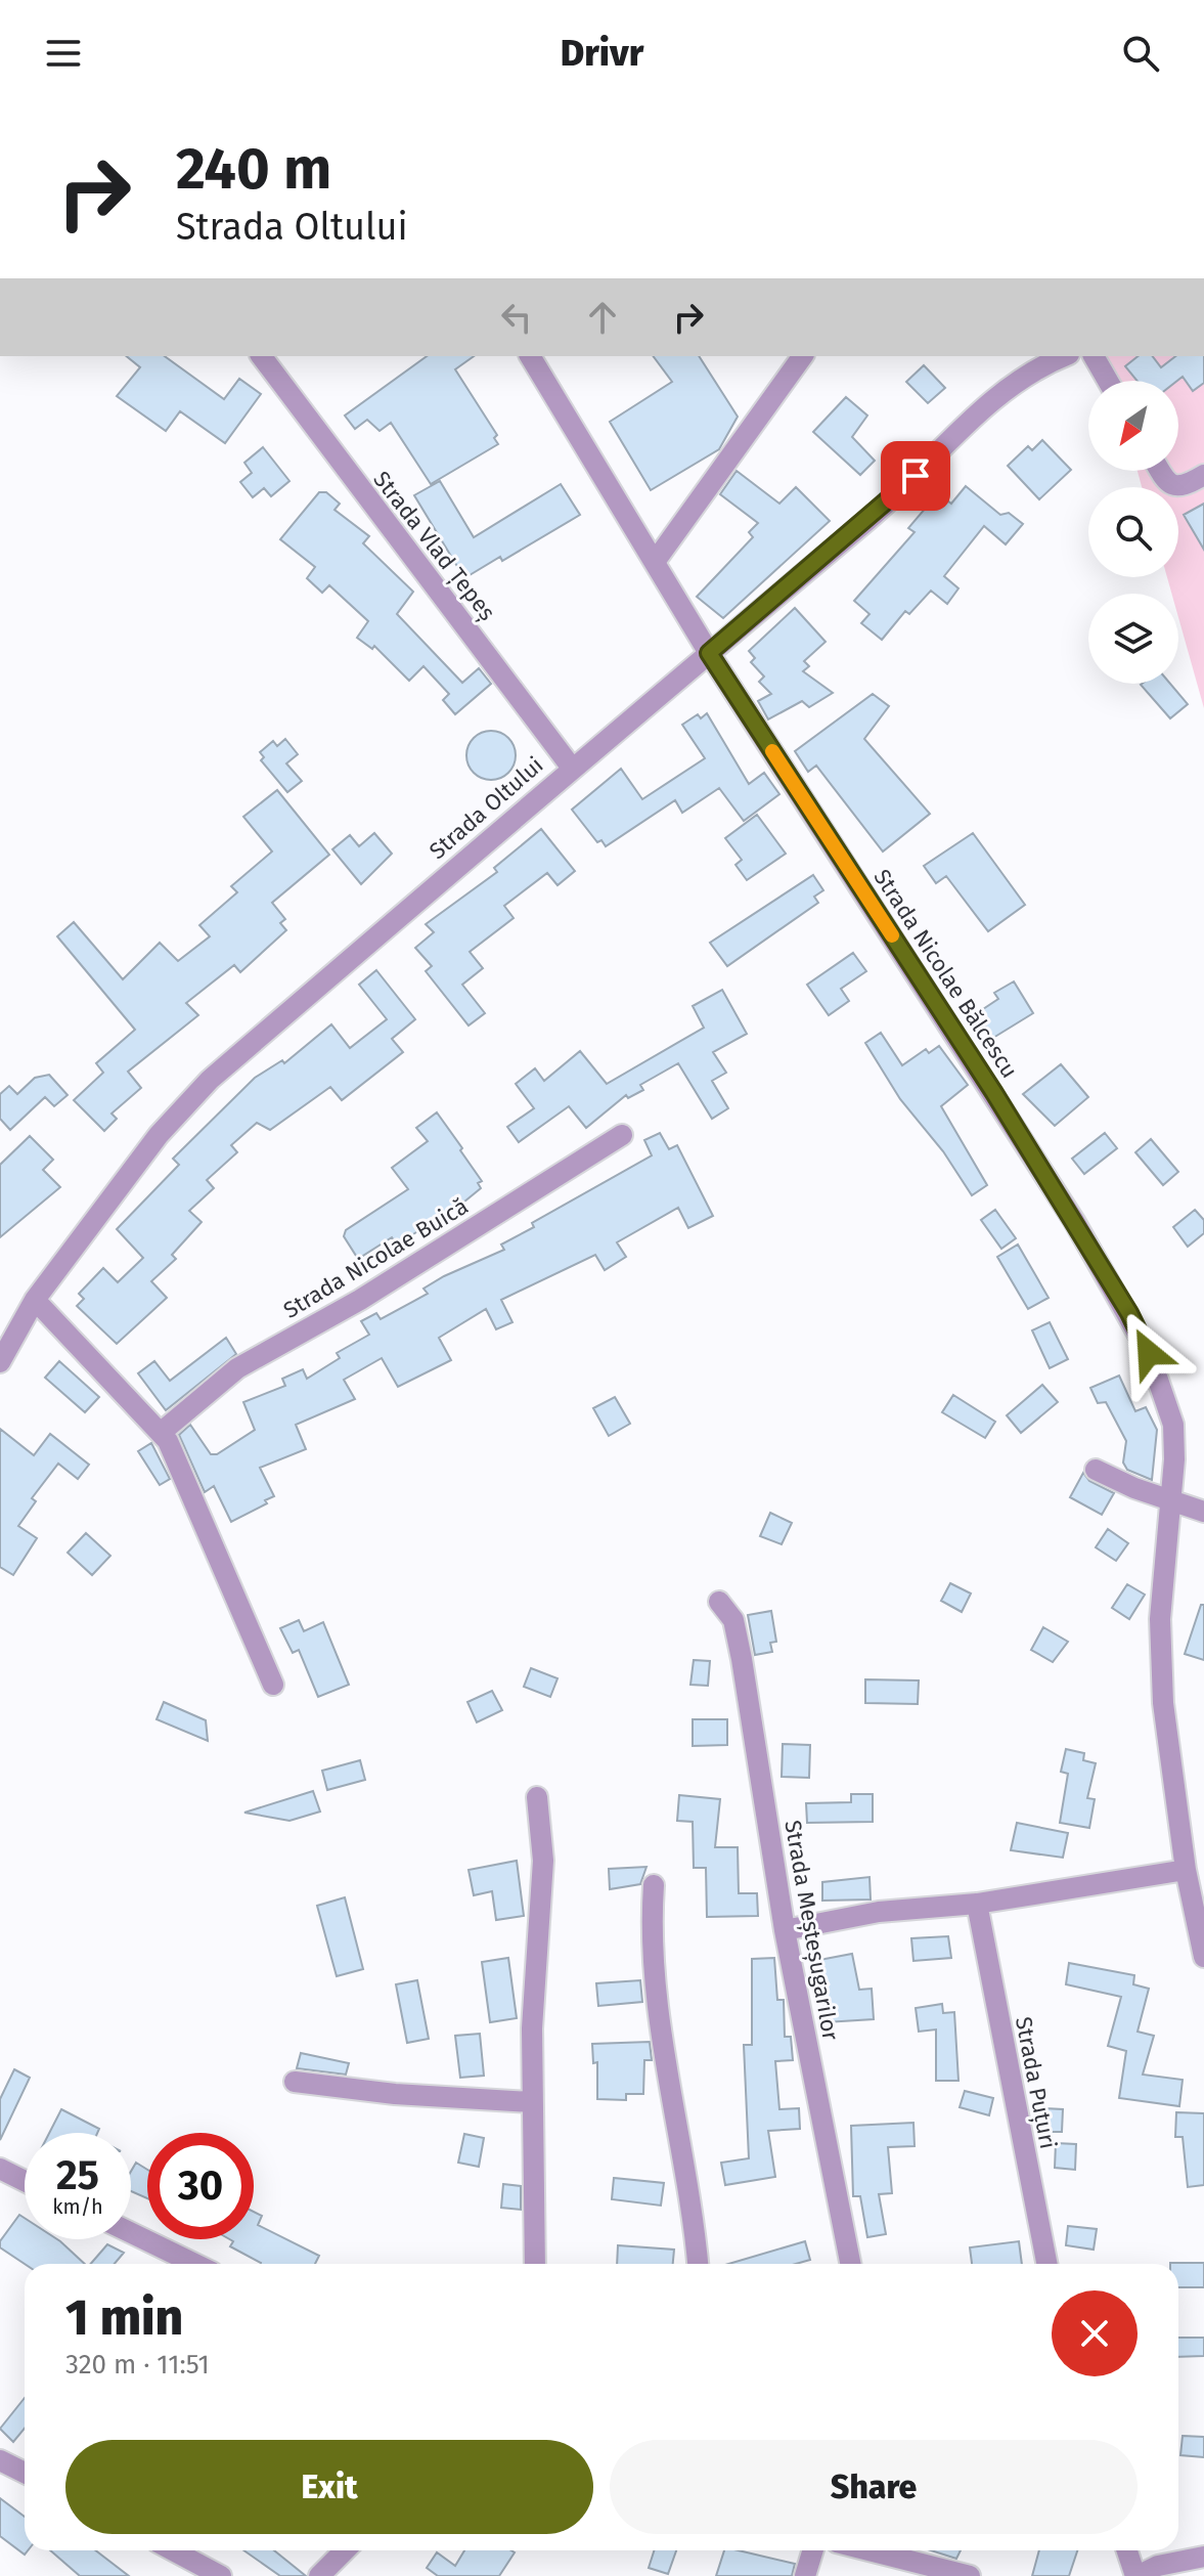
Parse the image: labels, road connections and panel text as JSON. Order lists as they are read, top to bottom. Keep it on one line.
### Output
{"streets":{"street":["Strada Vlad Țepeș","Strada Oltului","Strada Nicolae Bălcescu","Strada Nicolae Buică","Strada Meșteșugarilor","Strada Puțuri"]},"crossings":[["Strada Vlad Țepeș","Strada Oltului"],["Strada Oltului","Strada Nicolae Bălcescu"]],"north":"bottom left","page":{"header":"Drivr","turn":["240 m","Strada Oltului"],"speed":"25 km/h","limit":"30","heading":["1 min","320 m · 11:51"],"buttons":["Exit","Share"]}}
